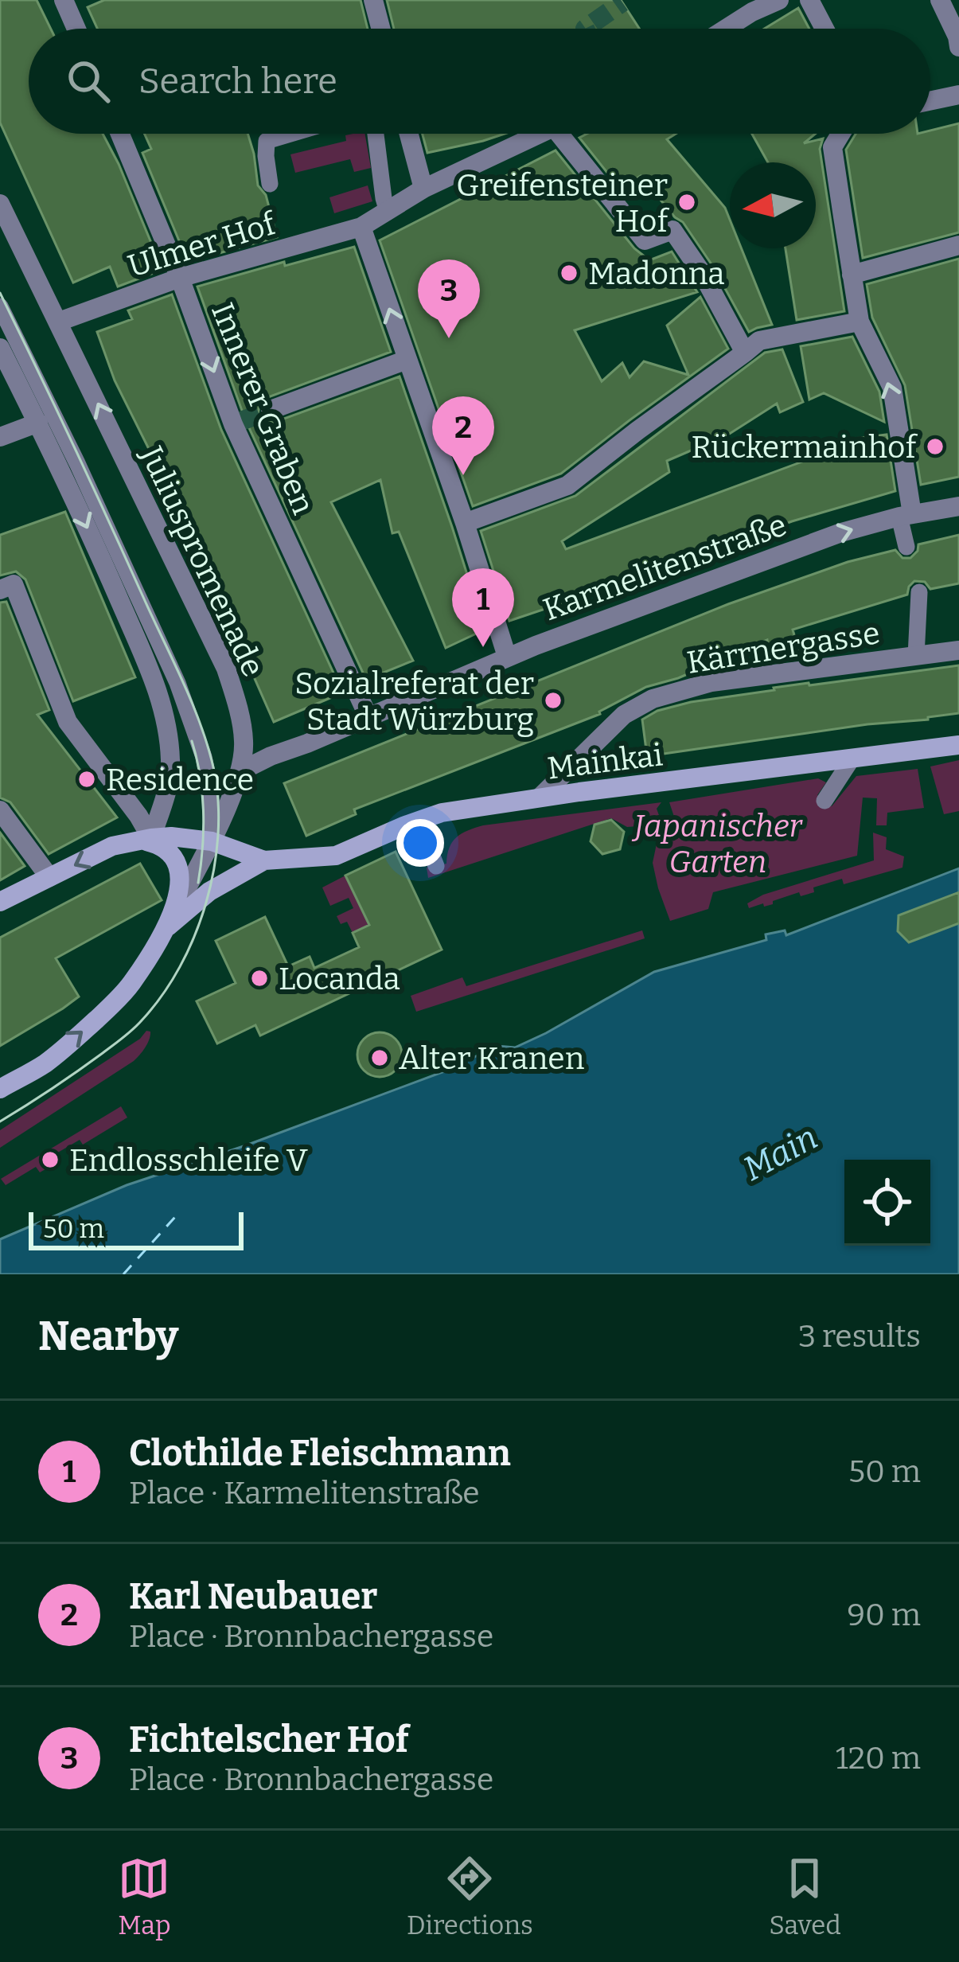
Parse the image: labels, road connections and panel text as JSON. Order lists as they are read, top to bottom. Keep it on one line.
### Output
{"streets":{"street":["Ulmer Hof","Innerer Graben","Juliuspromenade","Karmelitenstraße","Kärrnergasse","Mainkai"]},"crossings":[["Ulmer Hof","Innerer Graben"],["Ulmer Hof","Juliuspromenade"],["Innerer Graben","Karmelitenstraße"],["Juliuspromenade","Karmelitenstraße"],["Juliuspromenade","Mainkai"],["Kärrnergasse","Mainkai"]],"water":["Main"],"parks":["Japanischer Garten"],"places":["Greifensteiner Hof","Madonna","Rückermainhof","Sozialreferat der Stadt Würzburg","Residence","Locanda","Alter Kranen","Endlosschleife V"],"scale_bar":"50 m","north":"left","page":{"search":"Search here","pins":["3","2","1"],"scale":"50 m","heading":["Nearby","3 results"],"list":[{"mark":"1","name":"Clothilde Fleischmann","note":"Place · Karmelitenstraße","value":"50 m"},{"mark":"2","name":"Karl Neubauer","note":"Place · Bronnbachergasse","value":"90 m"},{"mark":"3","name":"Fichtelscher Hof","note":"Place · Bronnbachergasse","value":"120 m"}],"nav":["Map","Directions","Saved"]}}
